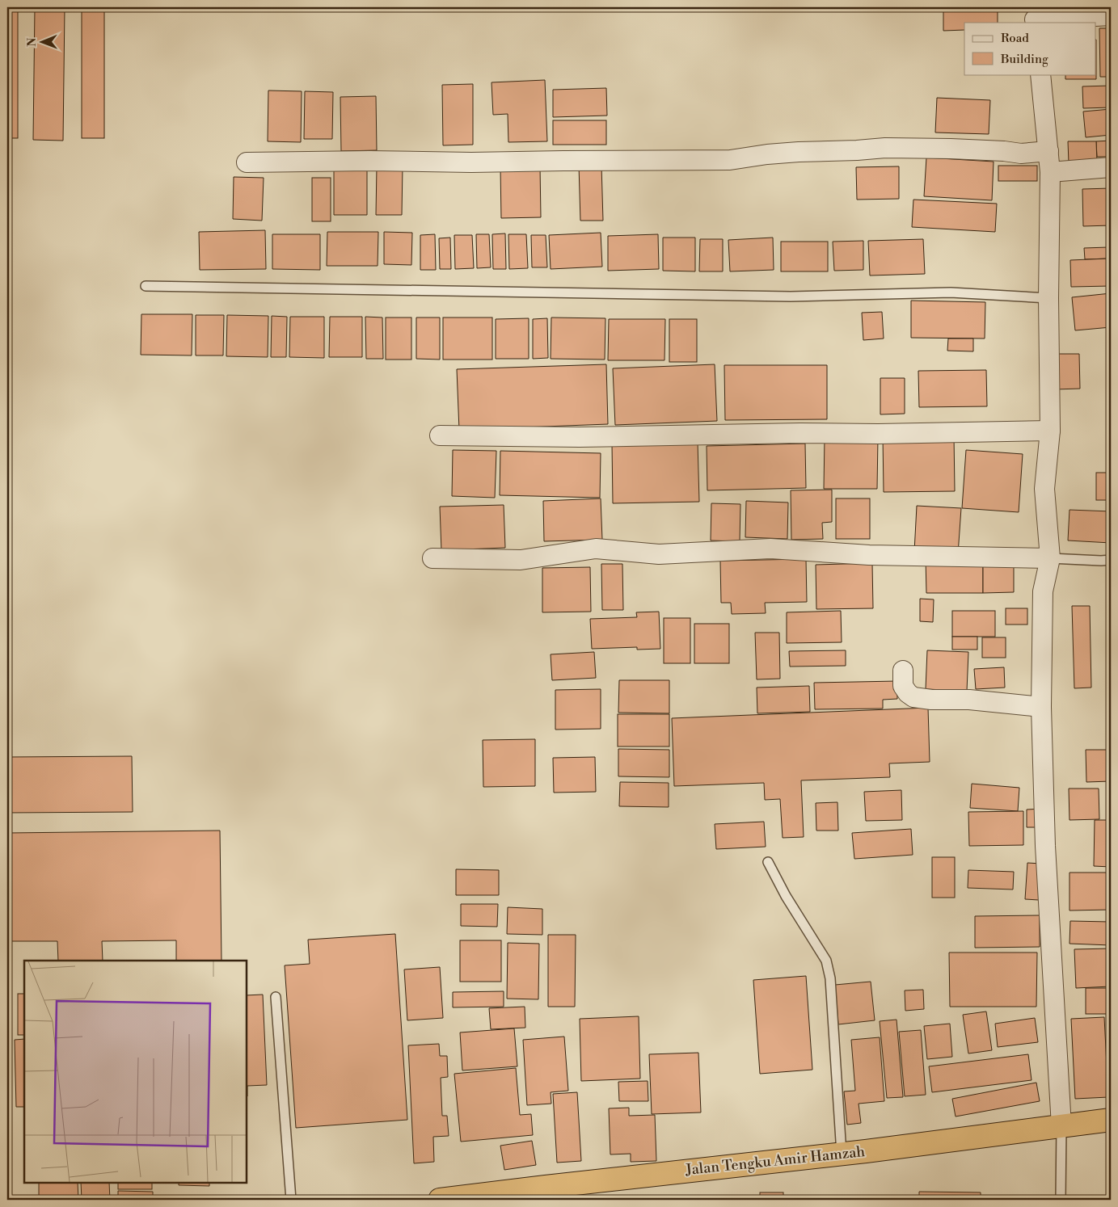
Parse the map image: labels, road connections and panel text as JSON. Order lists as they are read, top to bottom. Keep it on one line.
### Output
{"streets":{"highway":["Jalan Tengku Amir Hamzah"]},"legend":["Road","Building"],"north":"left"}
